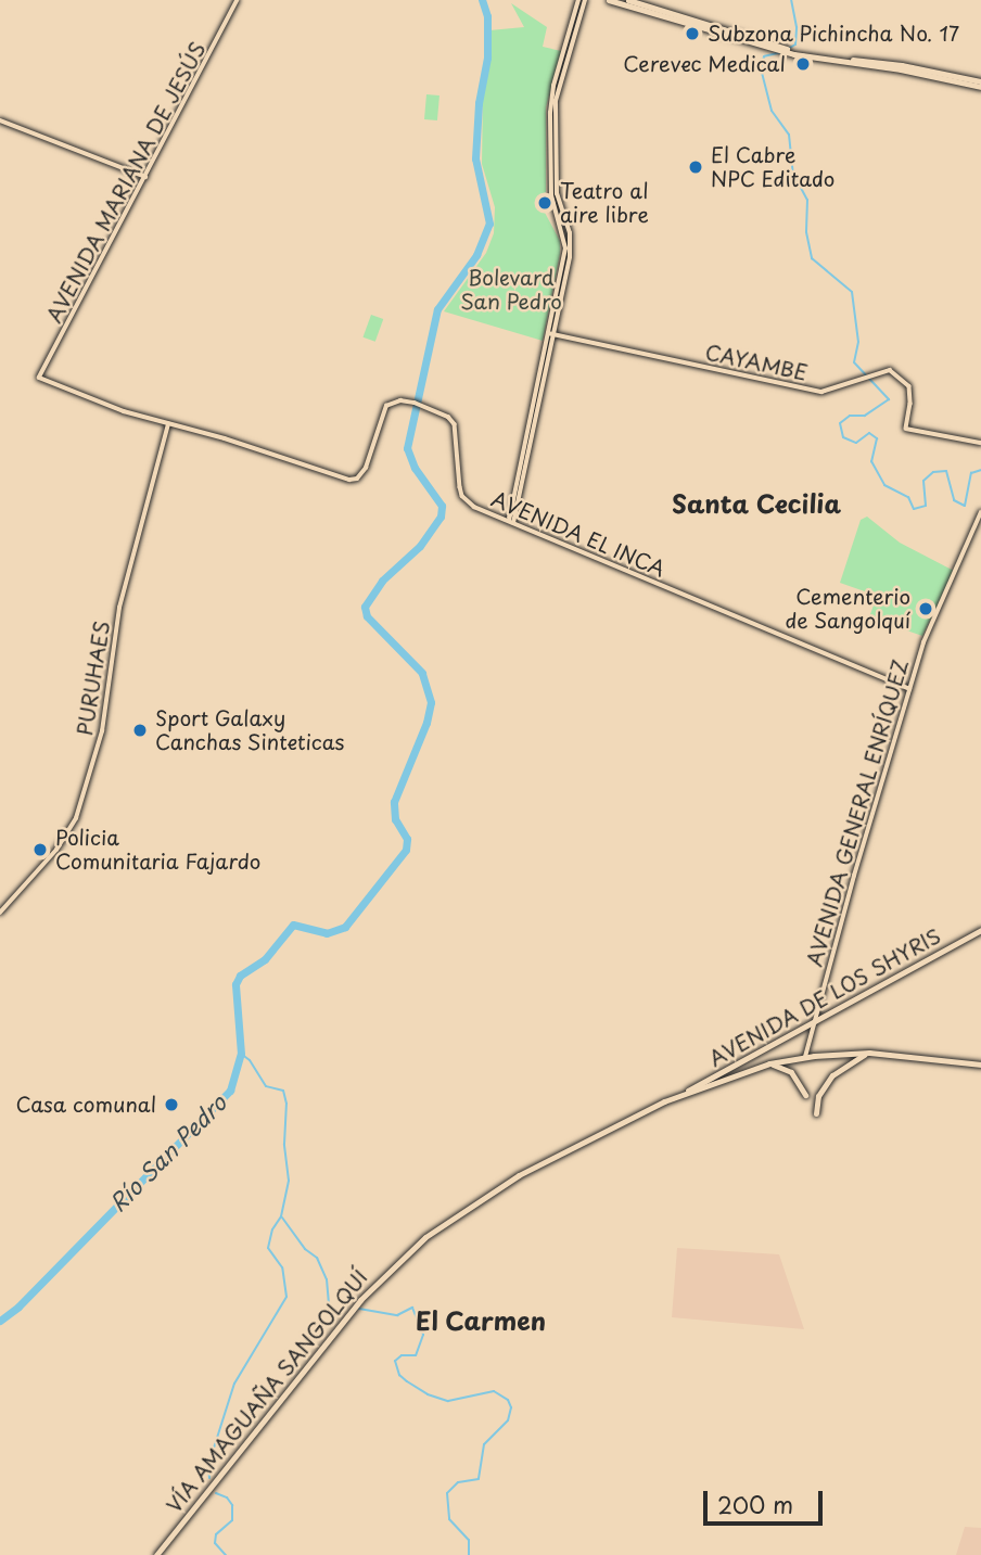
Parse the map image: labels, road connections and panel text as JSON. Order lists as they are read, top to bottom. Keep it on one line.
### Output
{"streets":{"highway":["VÍA AMAGUAÑA SANGOLQUÍ"],"main road":["AVENIDA DE LOS SHYRIS"],"street":["AVENIDA MARIANA DE JESÚS","CAYAMBE","AVENIDA EL INCA","PURUHAES","AVENIDA GENERAL ENRÍQUEZ"]},"crossings":[["AVENIDA MARIANA DE JESÚS","AVENIDA EL INCA"],["AVENIDA EL INCA","PURUHAES"],["AVENIDA EL INCA","AVENIDA GENERAL ENRÍQUEZ"],["AVENIDA GENERAL ENRÍQUEZ","AVENIDA DE LOS SHYRIS"],["AVENIDA GENERAL ENRÍQUEZ","VÍA AMAGUAÑA SANGOLQUÍ"],["AVENIDA DE LOS SHYRIS","VÍA AMAGUAÑA SANGOLQUÍ"]],"districts":["Santa Cecilia","El Carmen"],"water":["Río San Pedro"],"parks":["Bolevard San Pedro"],"places":["Subzona Pichincha No. 17","Cerevec Medical","El Cabre NPC Editado","Teatro al aire libre","Cementerio de Sangolquí","Sport Galaxy Canchas Sinteticas","Policia Comunitaria Fajardo","Casa comunal"],"scale_bar":"200 m"}
